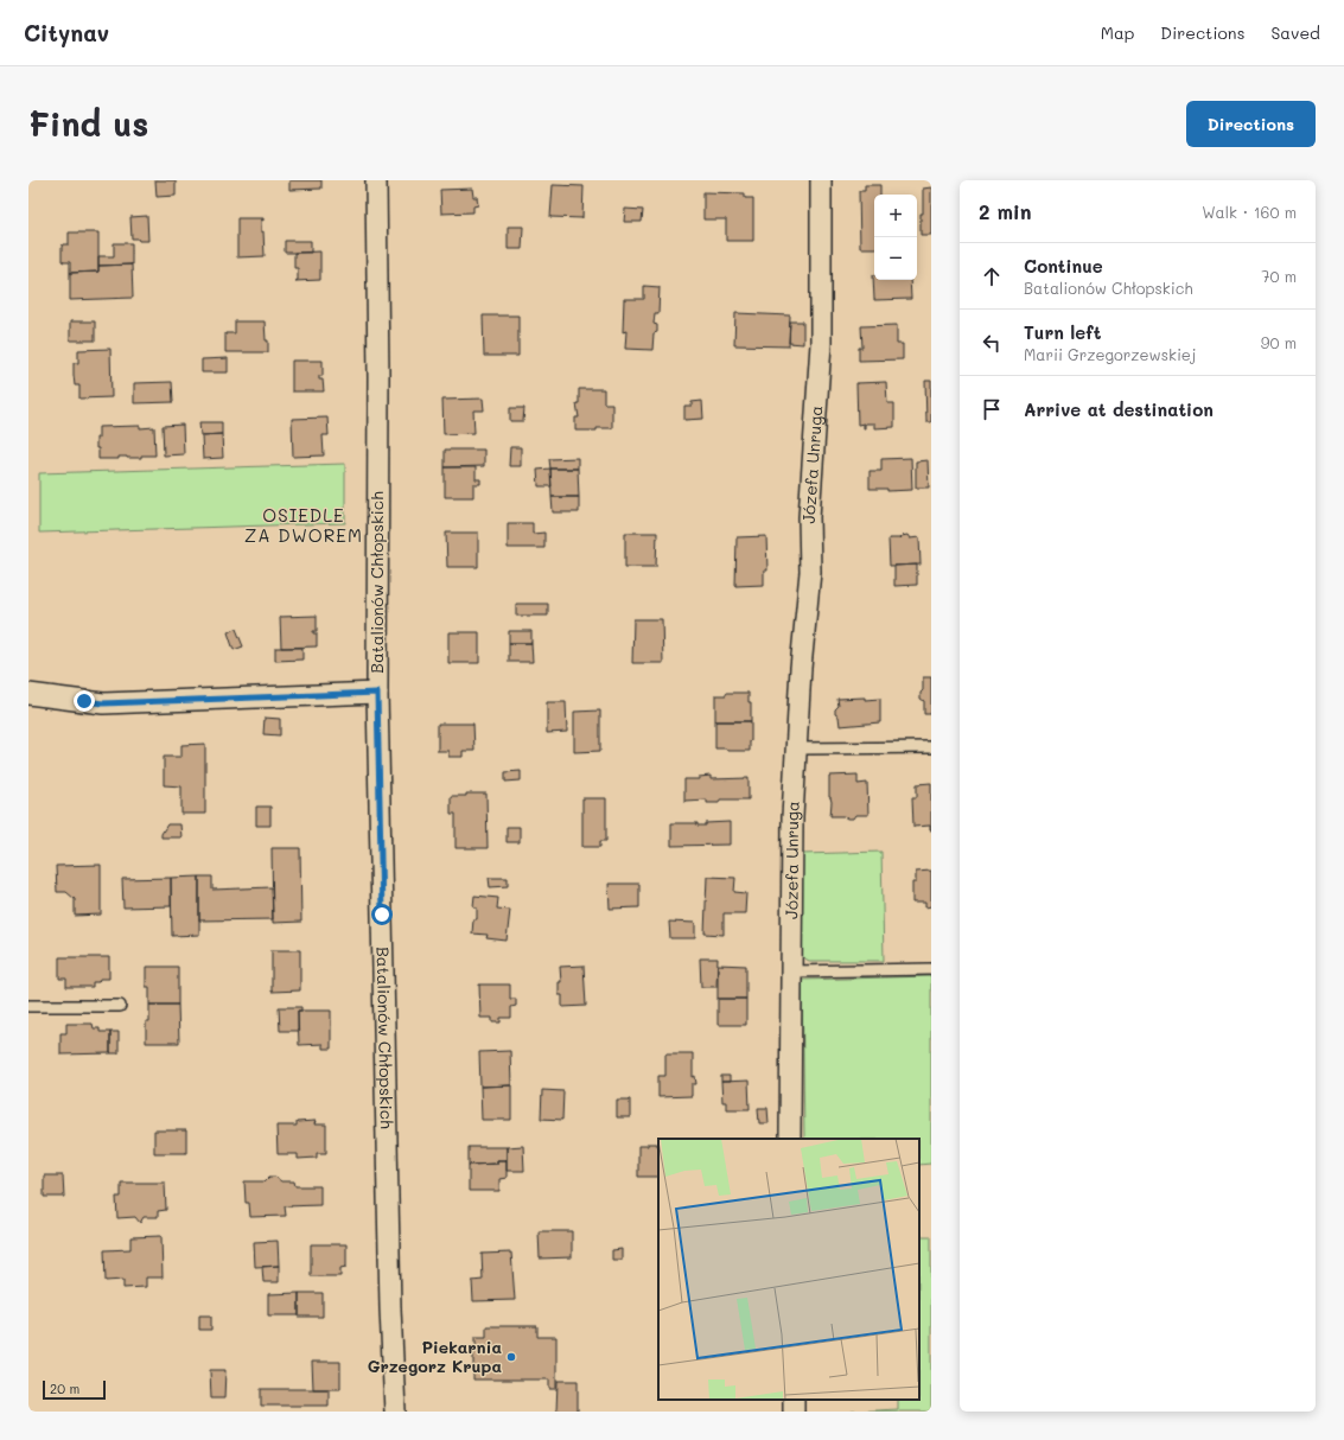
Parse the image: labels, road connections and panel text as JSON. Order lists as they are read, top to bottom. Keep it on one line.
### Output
{"streets":{"street":["Józefa Unruga","Batalionów Chłopskich"]},"districts":["OSIEDLE ZA DWOREM"],"places":["Piekarnia Grzegorz Krupa"],"scale_bar":"20 m","page":{"header":"Citynav","nav":["Map","Directions","Saved"],"buttons":"Directions","title":"Find us","heading":["2 min","Walk · 160 m"],"map_buttons":["+","−"],"list":[["Continue","Batalionów Chłopskich","70 m"],["Turn left","Marii Grzegorzewskiej","90 m"],"Arrive at destination"],"scale":"20 m"}}
